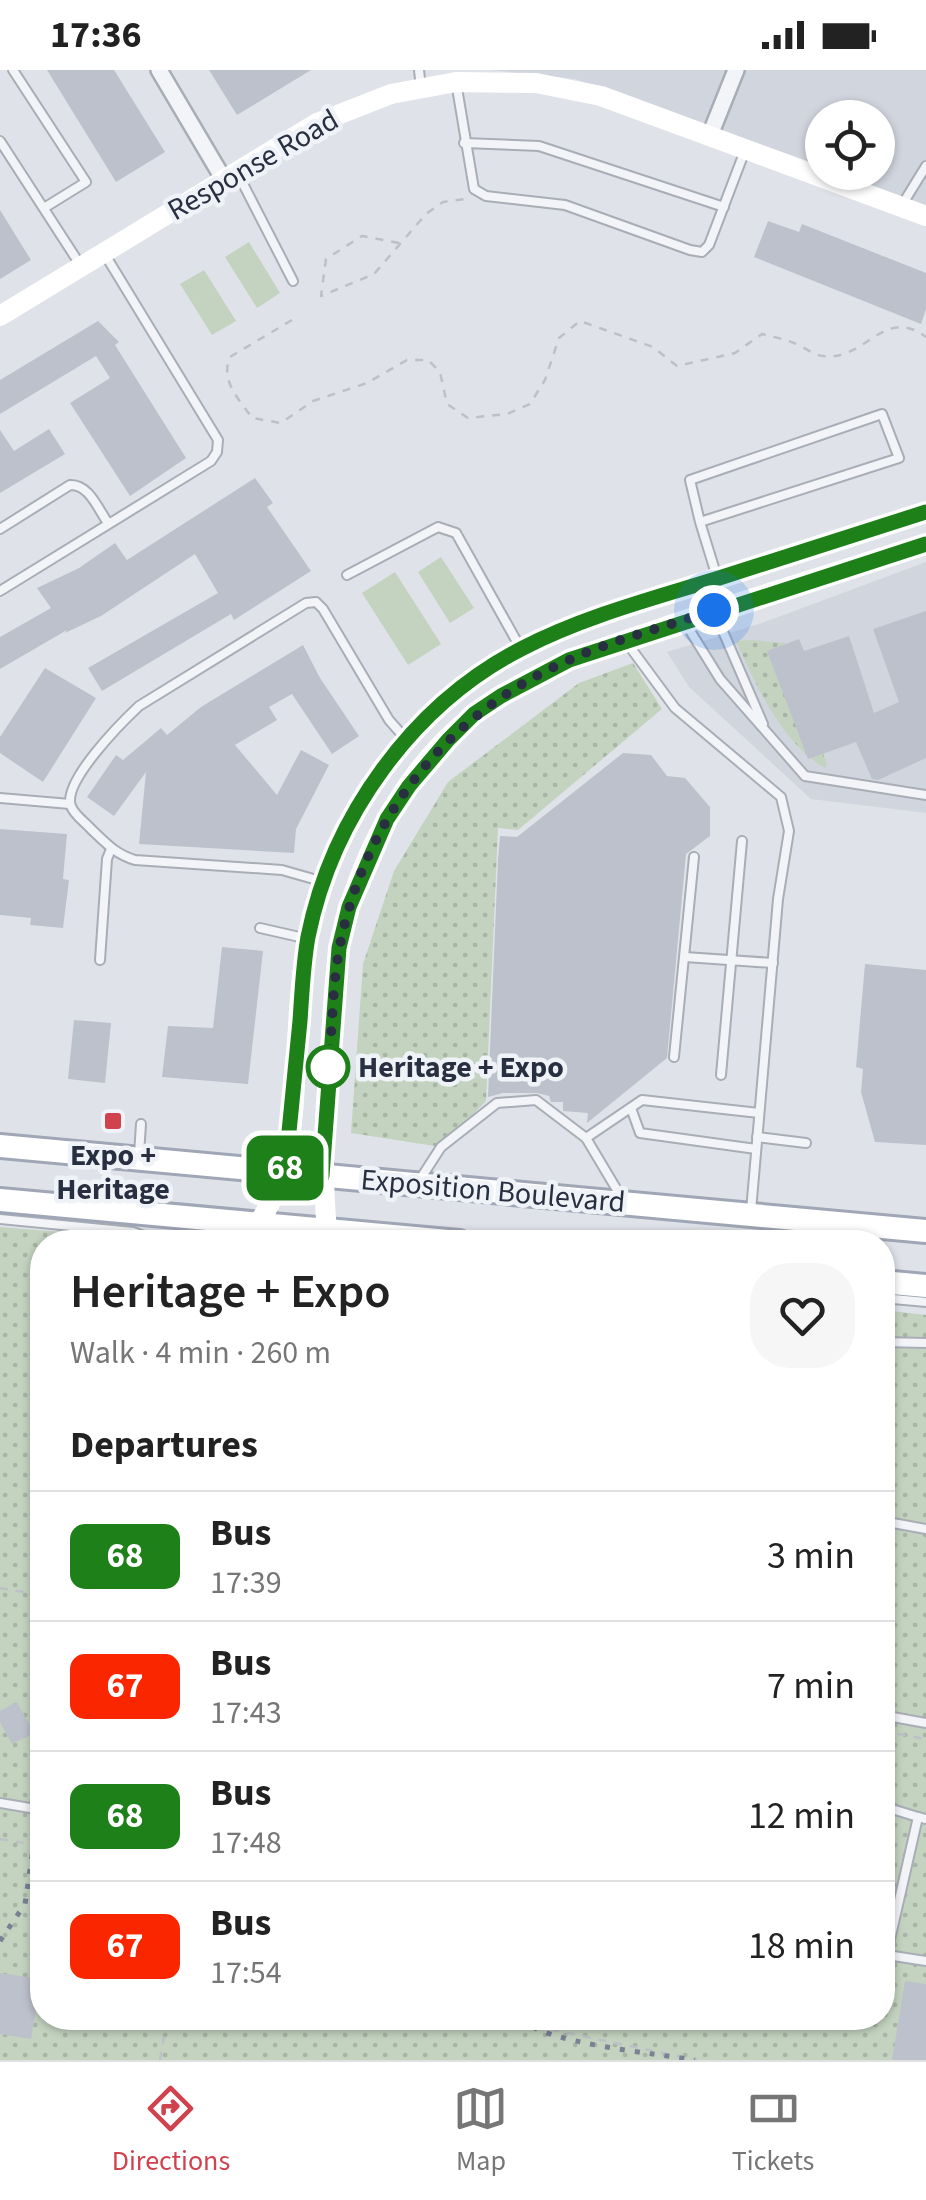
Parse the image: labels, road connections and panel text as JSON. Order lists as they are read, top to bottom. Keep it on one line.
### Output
{"streets":{"main road":["Response Road","Exposition Boulevard"]},"places":{"other":["Heritage + Expo"],"transit":["Expo + Heritage"]},"lines":["bus line 68"],"page":{"status":"17:36","on_map":"68","heading":[["Heritage + Expo","Walk · 4 min · 260 m"],"Departures"],"list":[{"mark":"68","name":"Bus","note":"17:39","value":"3 min"},{"mark":"67","name":"Bus","note":"17:43","value":"7 min"},{"mark":"68","name":"Bus","note":"17:48","value":"12 min"},{"mark":"67","name":"Bus","note":"17:54","value":"18 min"}],"tabs":["Directions","Map","Tickets"]}}
